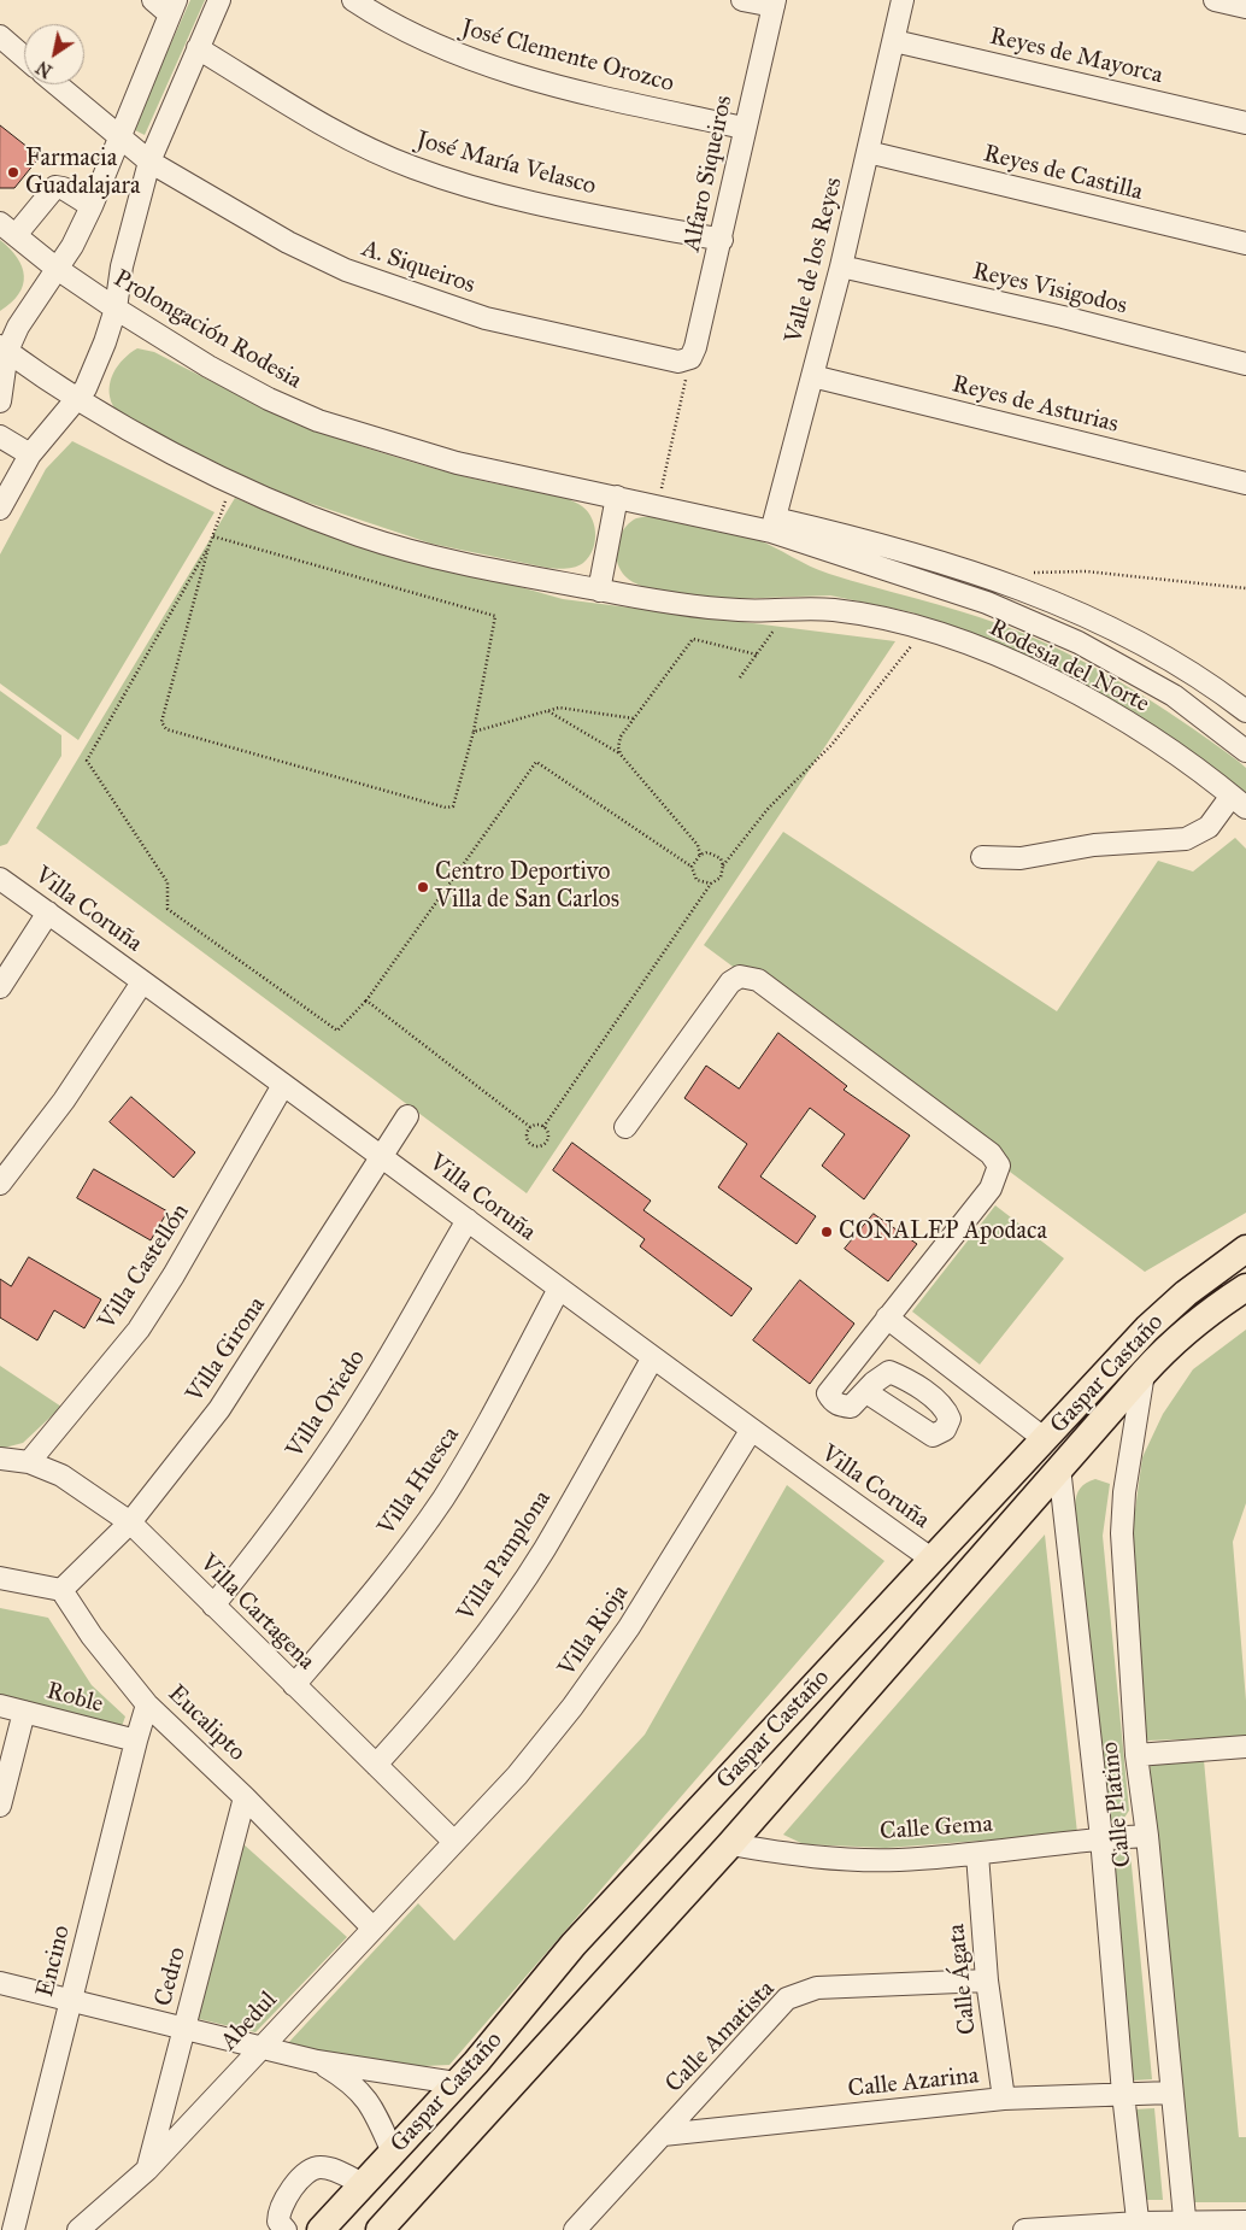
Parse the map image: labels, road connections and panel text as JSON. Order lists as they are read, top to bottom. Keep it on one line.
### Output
{"streets":{"main road":["Gaspar Castaño"],"street":["José Clemente Orozco","Reyes de Mayorca","José María Velasco","Alfaro Siqueiros","Reyes de Castilla","Valle de los Reyes","A. Siqueiros","Reyes Visigodos","Prolongación Rodesia","Reyes de Asturias","Rodesia del Norte","Villa Coruña","Villa Castellón","Villa Girona","Villa Oviedo","Villa Huesca","Villa Pamplona","Villa Cartagena","Villa Rioja","Roble","Eucalipto","Calle Platino","Calle Gema","Encino","Cedro","Calle Ágata","Abedul","Calle Amatista","Calle Azarina"]},"crossings":[["José Clemente Orozco","Alfaro Siqueiros"],["Reyes de Mayorca","Valle de los Reyes"],["José María Velasco","Alfaro Siqueiros"],["Alfaro Siqueiros","A. Siqueiros"],["Reyes de Castilla","Valle de los Reyes"],["Valle de los Reyes","Reyes Visigodos"],["Valle de los Reyes","Reyes de Asturias"],["Valle de los Reyes","Rodesia del Norte"],["Prolongación Rodesia","Rodesia del Norte"],["Villa Coruña","Villa Castellón"],["Villa Coruña","Villa Girona"],["Villa Coruña","Gaspar Castaño"],["Villa Coruña","Villa Oviedo"],["Villa Coruña","Villa Huesca"],["Villa Coruña","Villa Pamplona"],["Villa Coruña","Villa Rioja"],["Villa Castellón","Villa Cartagena"],["Villa Girona","Villa Cartagena"],["Villa Girona","Eucalipto"],["Gaspar Castaño","Calle Platino"],["Gaspar Castaño","Calle Gema"],["Villa Oviedo","Villa Cartagena"],["Villa Huesca","Villa Cartagena"],["Villa Pamplona","Villa Cartagena"],["Villa Cartagena","Villa Rioja"],["Villa Cartagena","Abedul"],["Villa Rioja","Abedul"],["Roble","Encino"],["Eucalipto","Encino"],["Eucalipto","Cedro"],["Eucalipto","Abedul"],["Calle Platino","Calle Gema"],["Calle Platino","Calle Azarina"],["Calle Gema","Calle Ágata"],["Cedro","Abedul"],["Calle Ágata","Calle Amatista"],["Calle Ágata","Calle Azarina"],["Calle Amatista","Calle Azarina"]],"places":["Farmacia Guadalajara","Centro Deportivo Villa de San Carlos","CONALEP Apodaca"],"north":"bottom left"}
